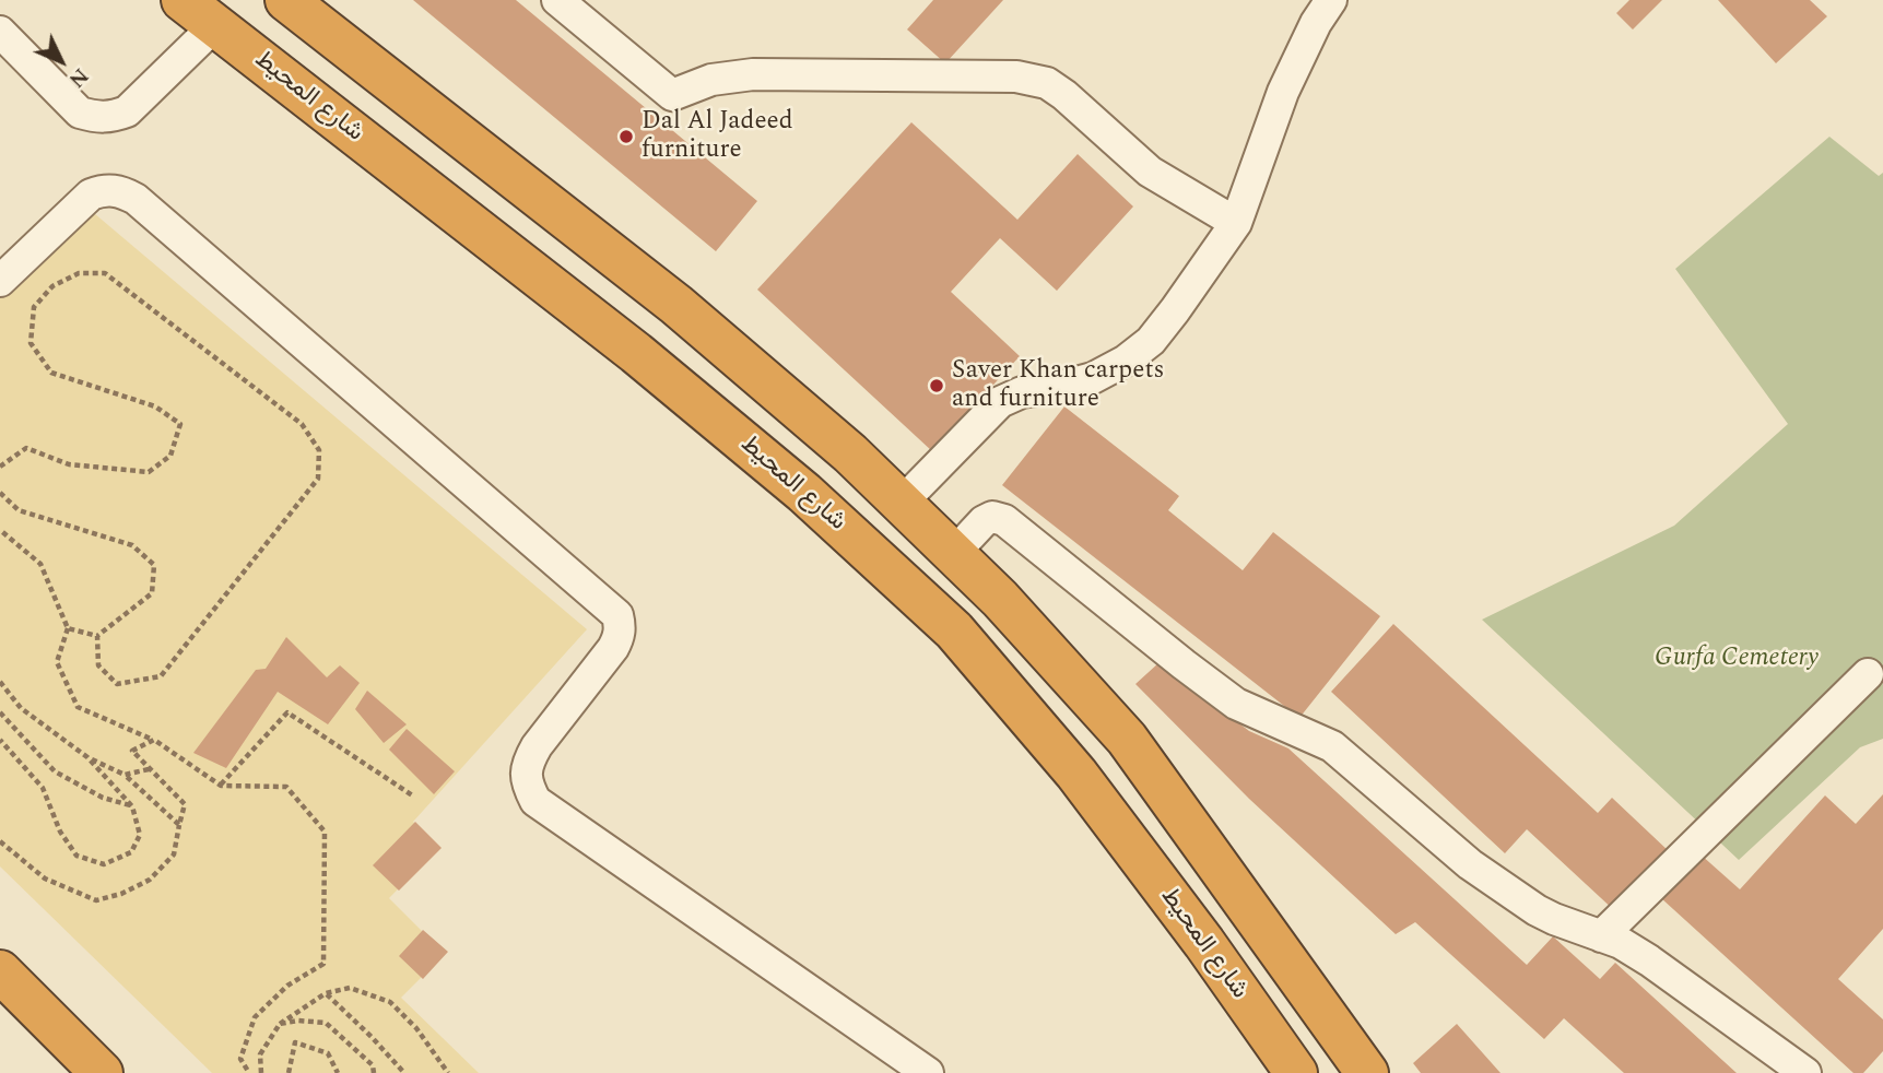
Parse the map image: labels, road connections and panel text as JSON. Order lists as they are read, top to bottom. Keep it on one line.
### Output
{"streets":{"highway":["شارع المحيط"]},"parks":["Gurfa Cemetery"],"places":["Dal Al Jadeed furniture","Saver Khan carpets and furniture"],"north":"bottom right"}
